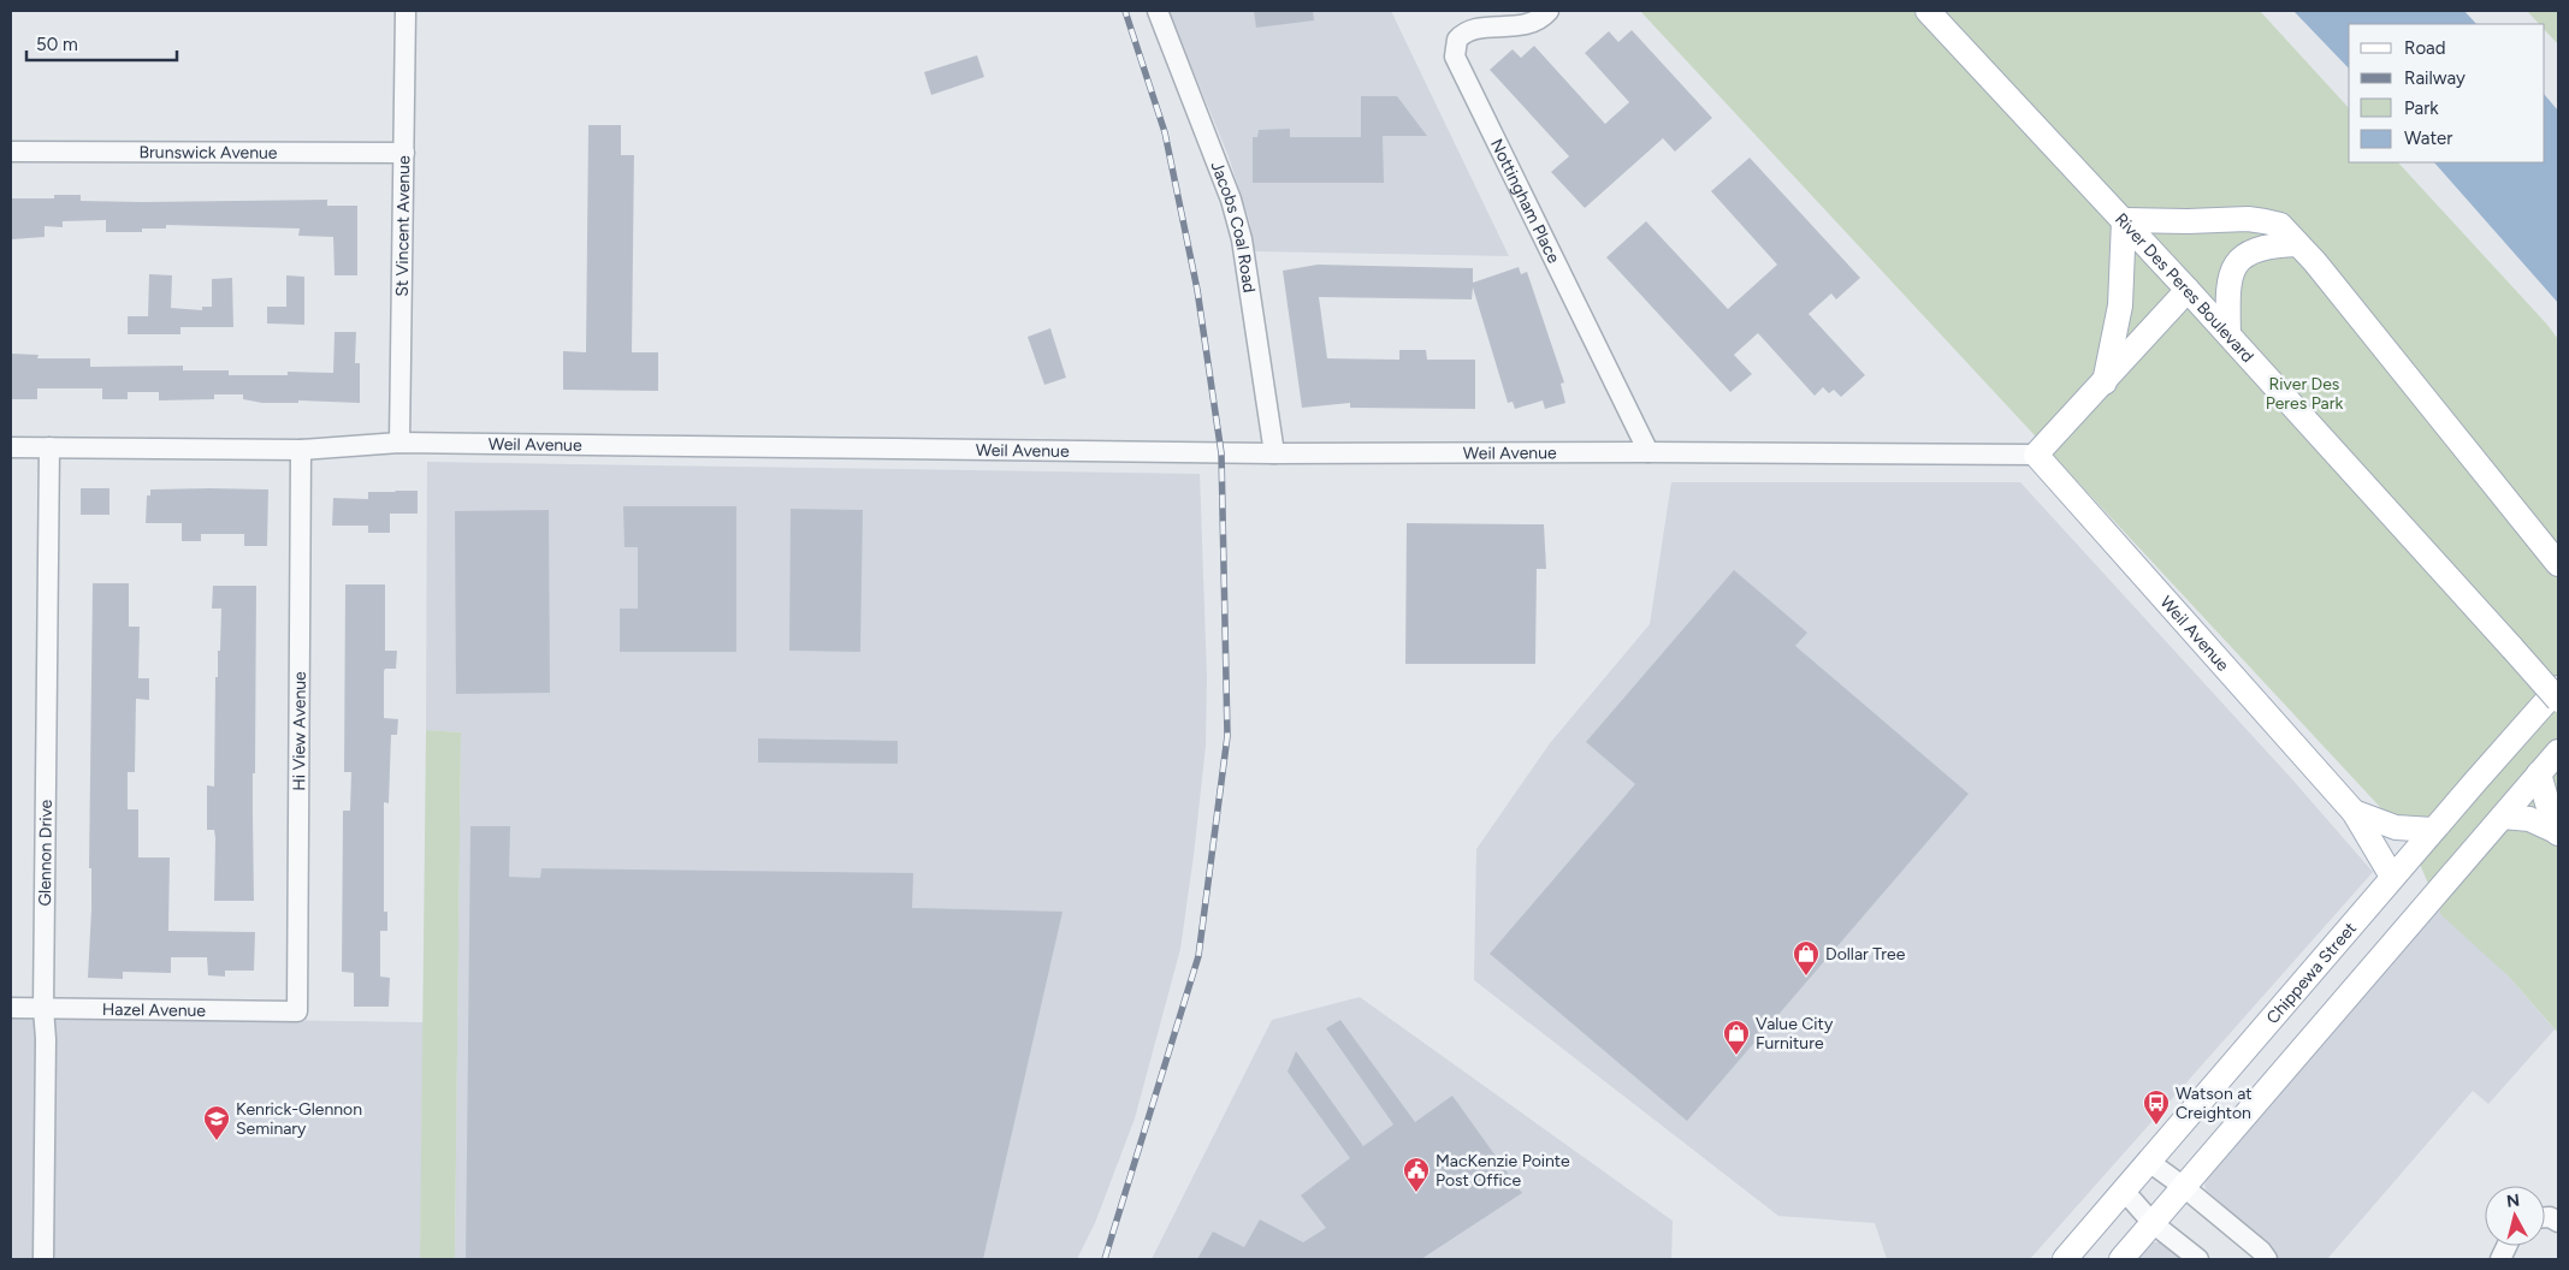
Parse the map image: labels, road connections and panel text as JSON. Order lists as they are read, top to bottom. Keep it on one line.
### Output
{"streets":{"main road":["River Des Peres Boulevard","Weil Avenue","Chippewa Street"],"street":["Brunswick Avenue","Nottingham Place","St Vincent Avenue","Jacobs Coal Road","Hi View Avenue","Glennon Drive","Hazel Avenue"]},"crossings":[["Brunswick Avenue","St Vincent Avenue"],["Nottingham Place","Weil Avenue"],["St Vincent Avenue","Weil Avenue"],["Jacobs Coal Road","Weil Avenue"],["Weil Avenue","Hi View Avenue"],["Weil Avenue","Glennon Drive"],["Weil Avenue","Chippewa Street"],["Hi View Avenue","Hazel Avenue"],["Glennon Drive","Hazel Avenue"]],"parks":["River Des Peres Park"],"places":{"shop":["Dollar Tree","Value City Furniture"],"bus stop":["Watson at Creighton"],"school or university":["Kenrick-Glennon Seminary"],"public building":["MacKenzie Pointe Post Office"]},"legend":["Road","Railway","Park","Water"],"scale_bar":"50 m","north":"top"}
